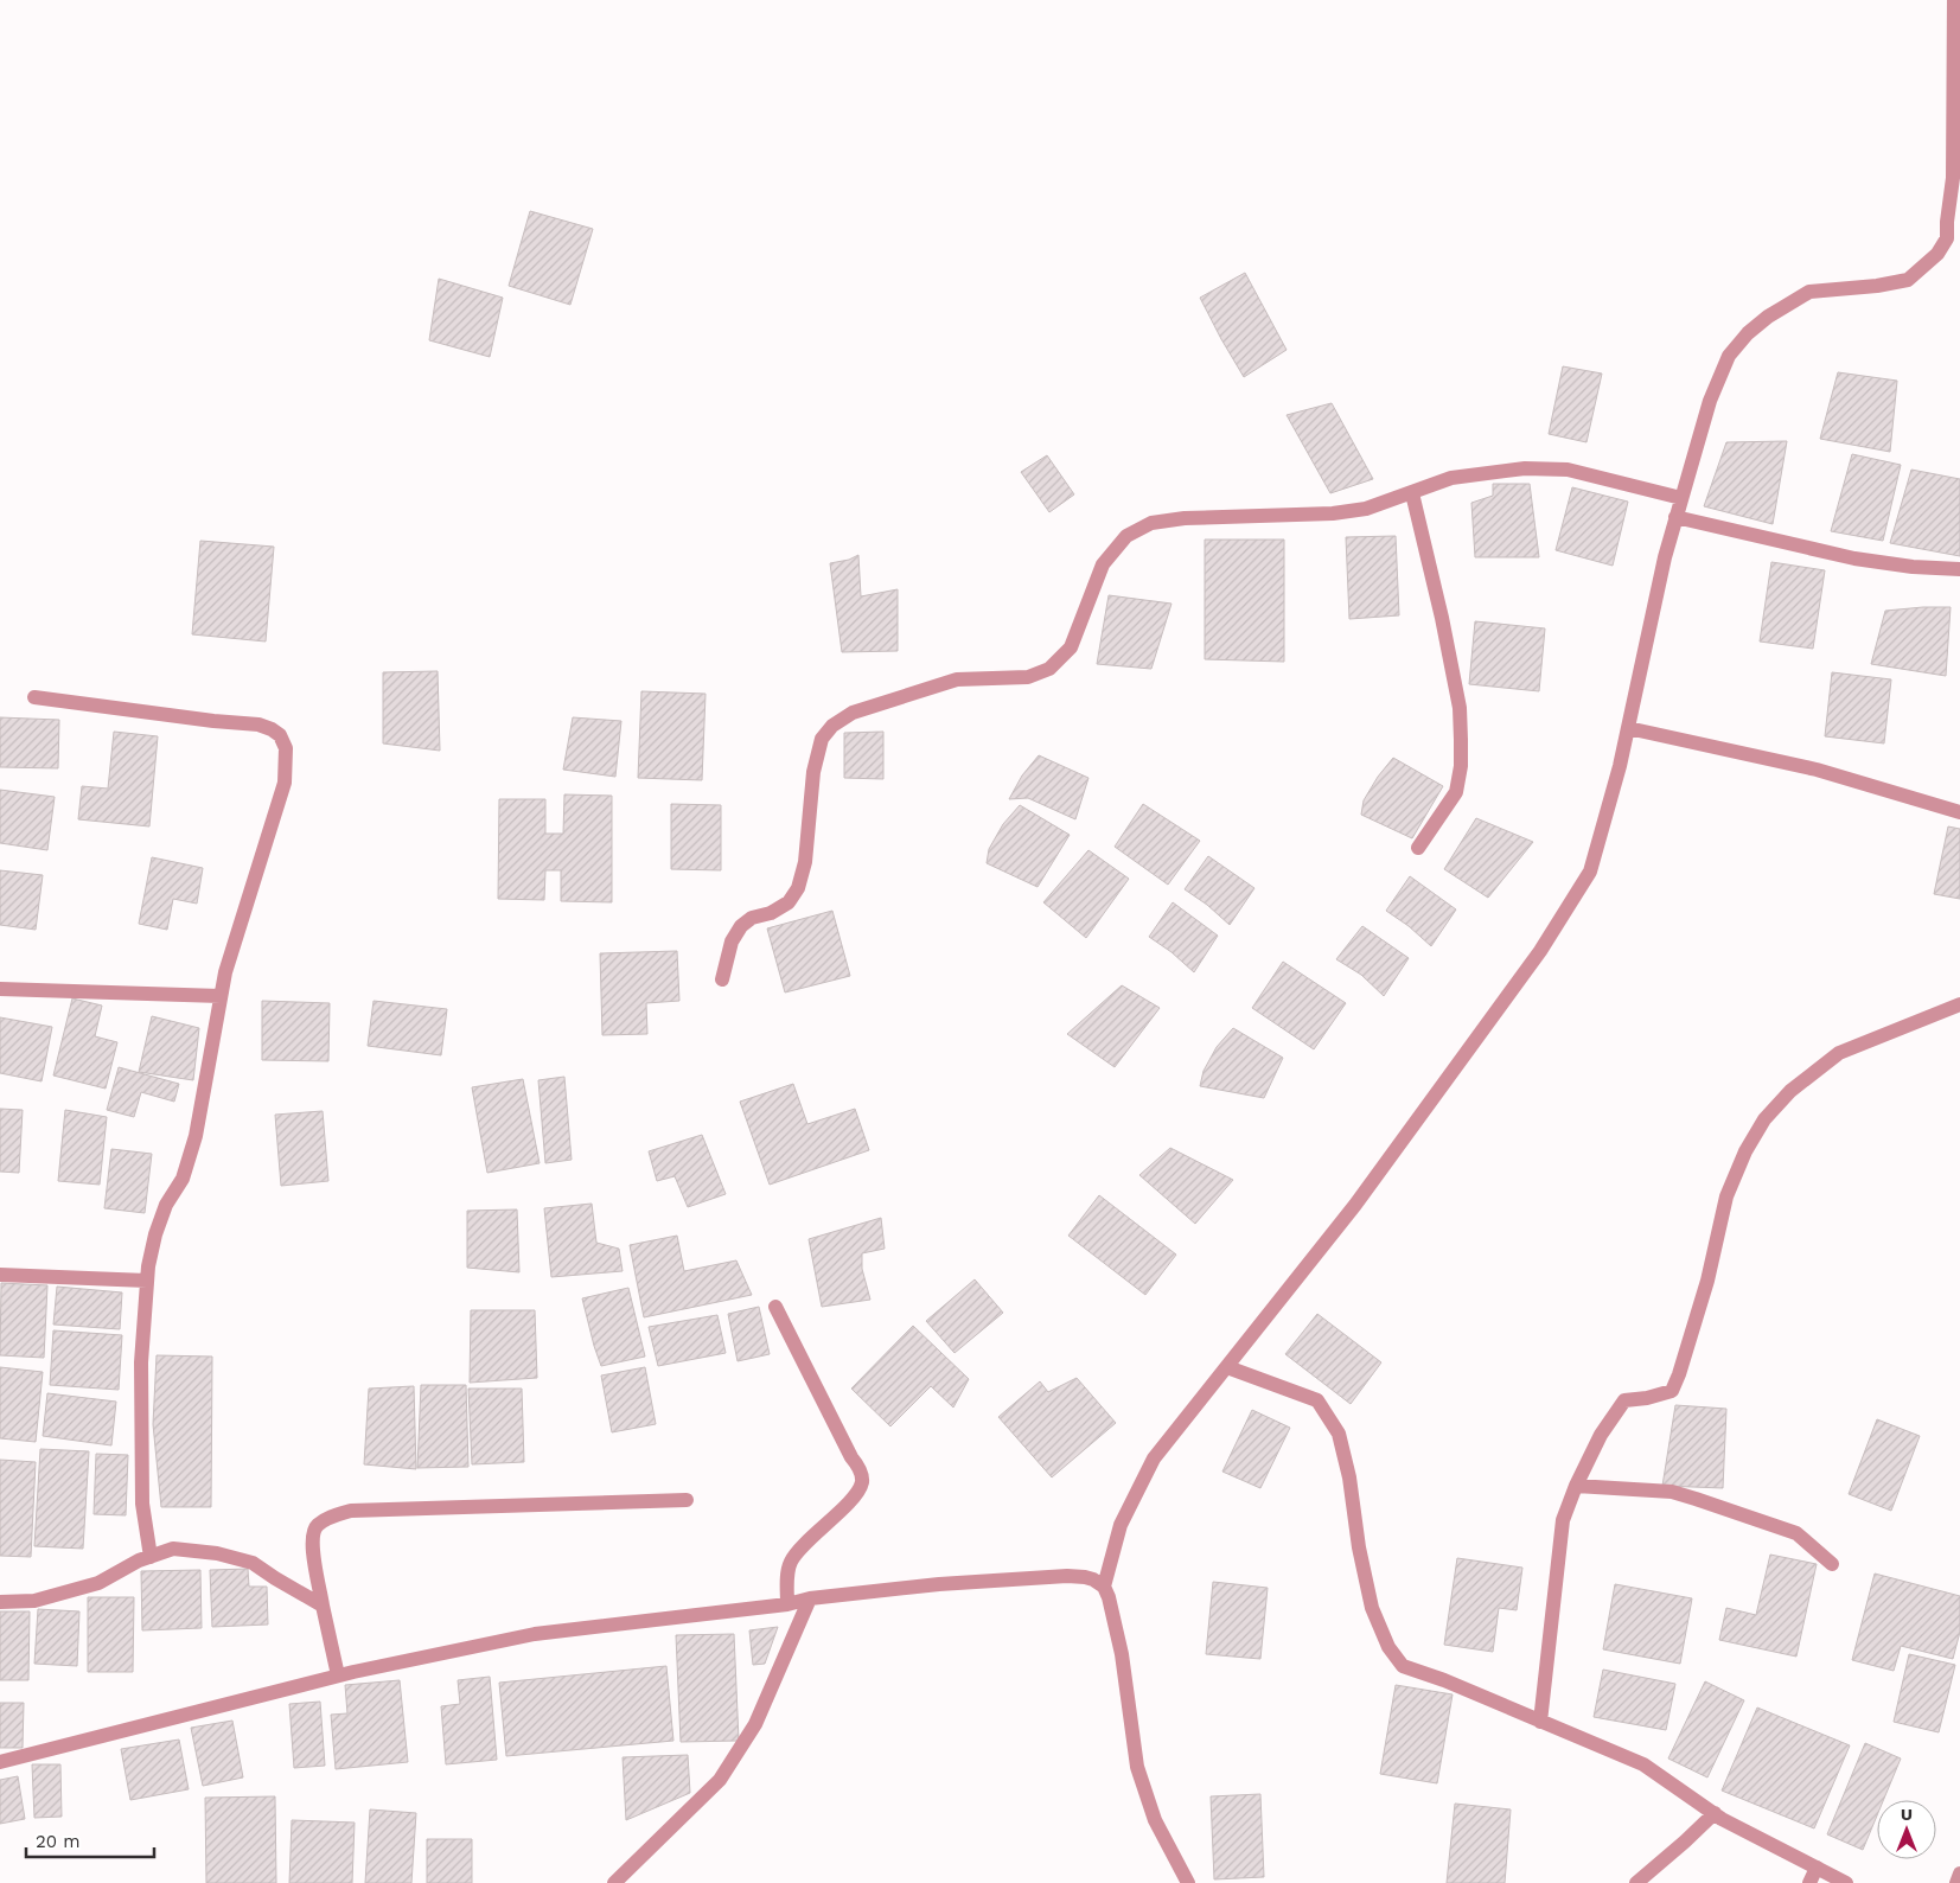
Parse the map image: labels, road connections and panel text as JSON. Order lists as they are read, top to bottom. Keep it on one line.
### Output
{"scale_bar":"20 m","north":"top"}
